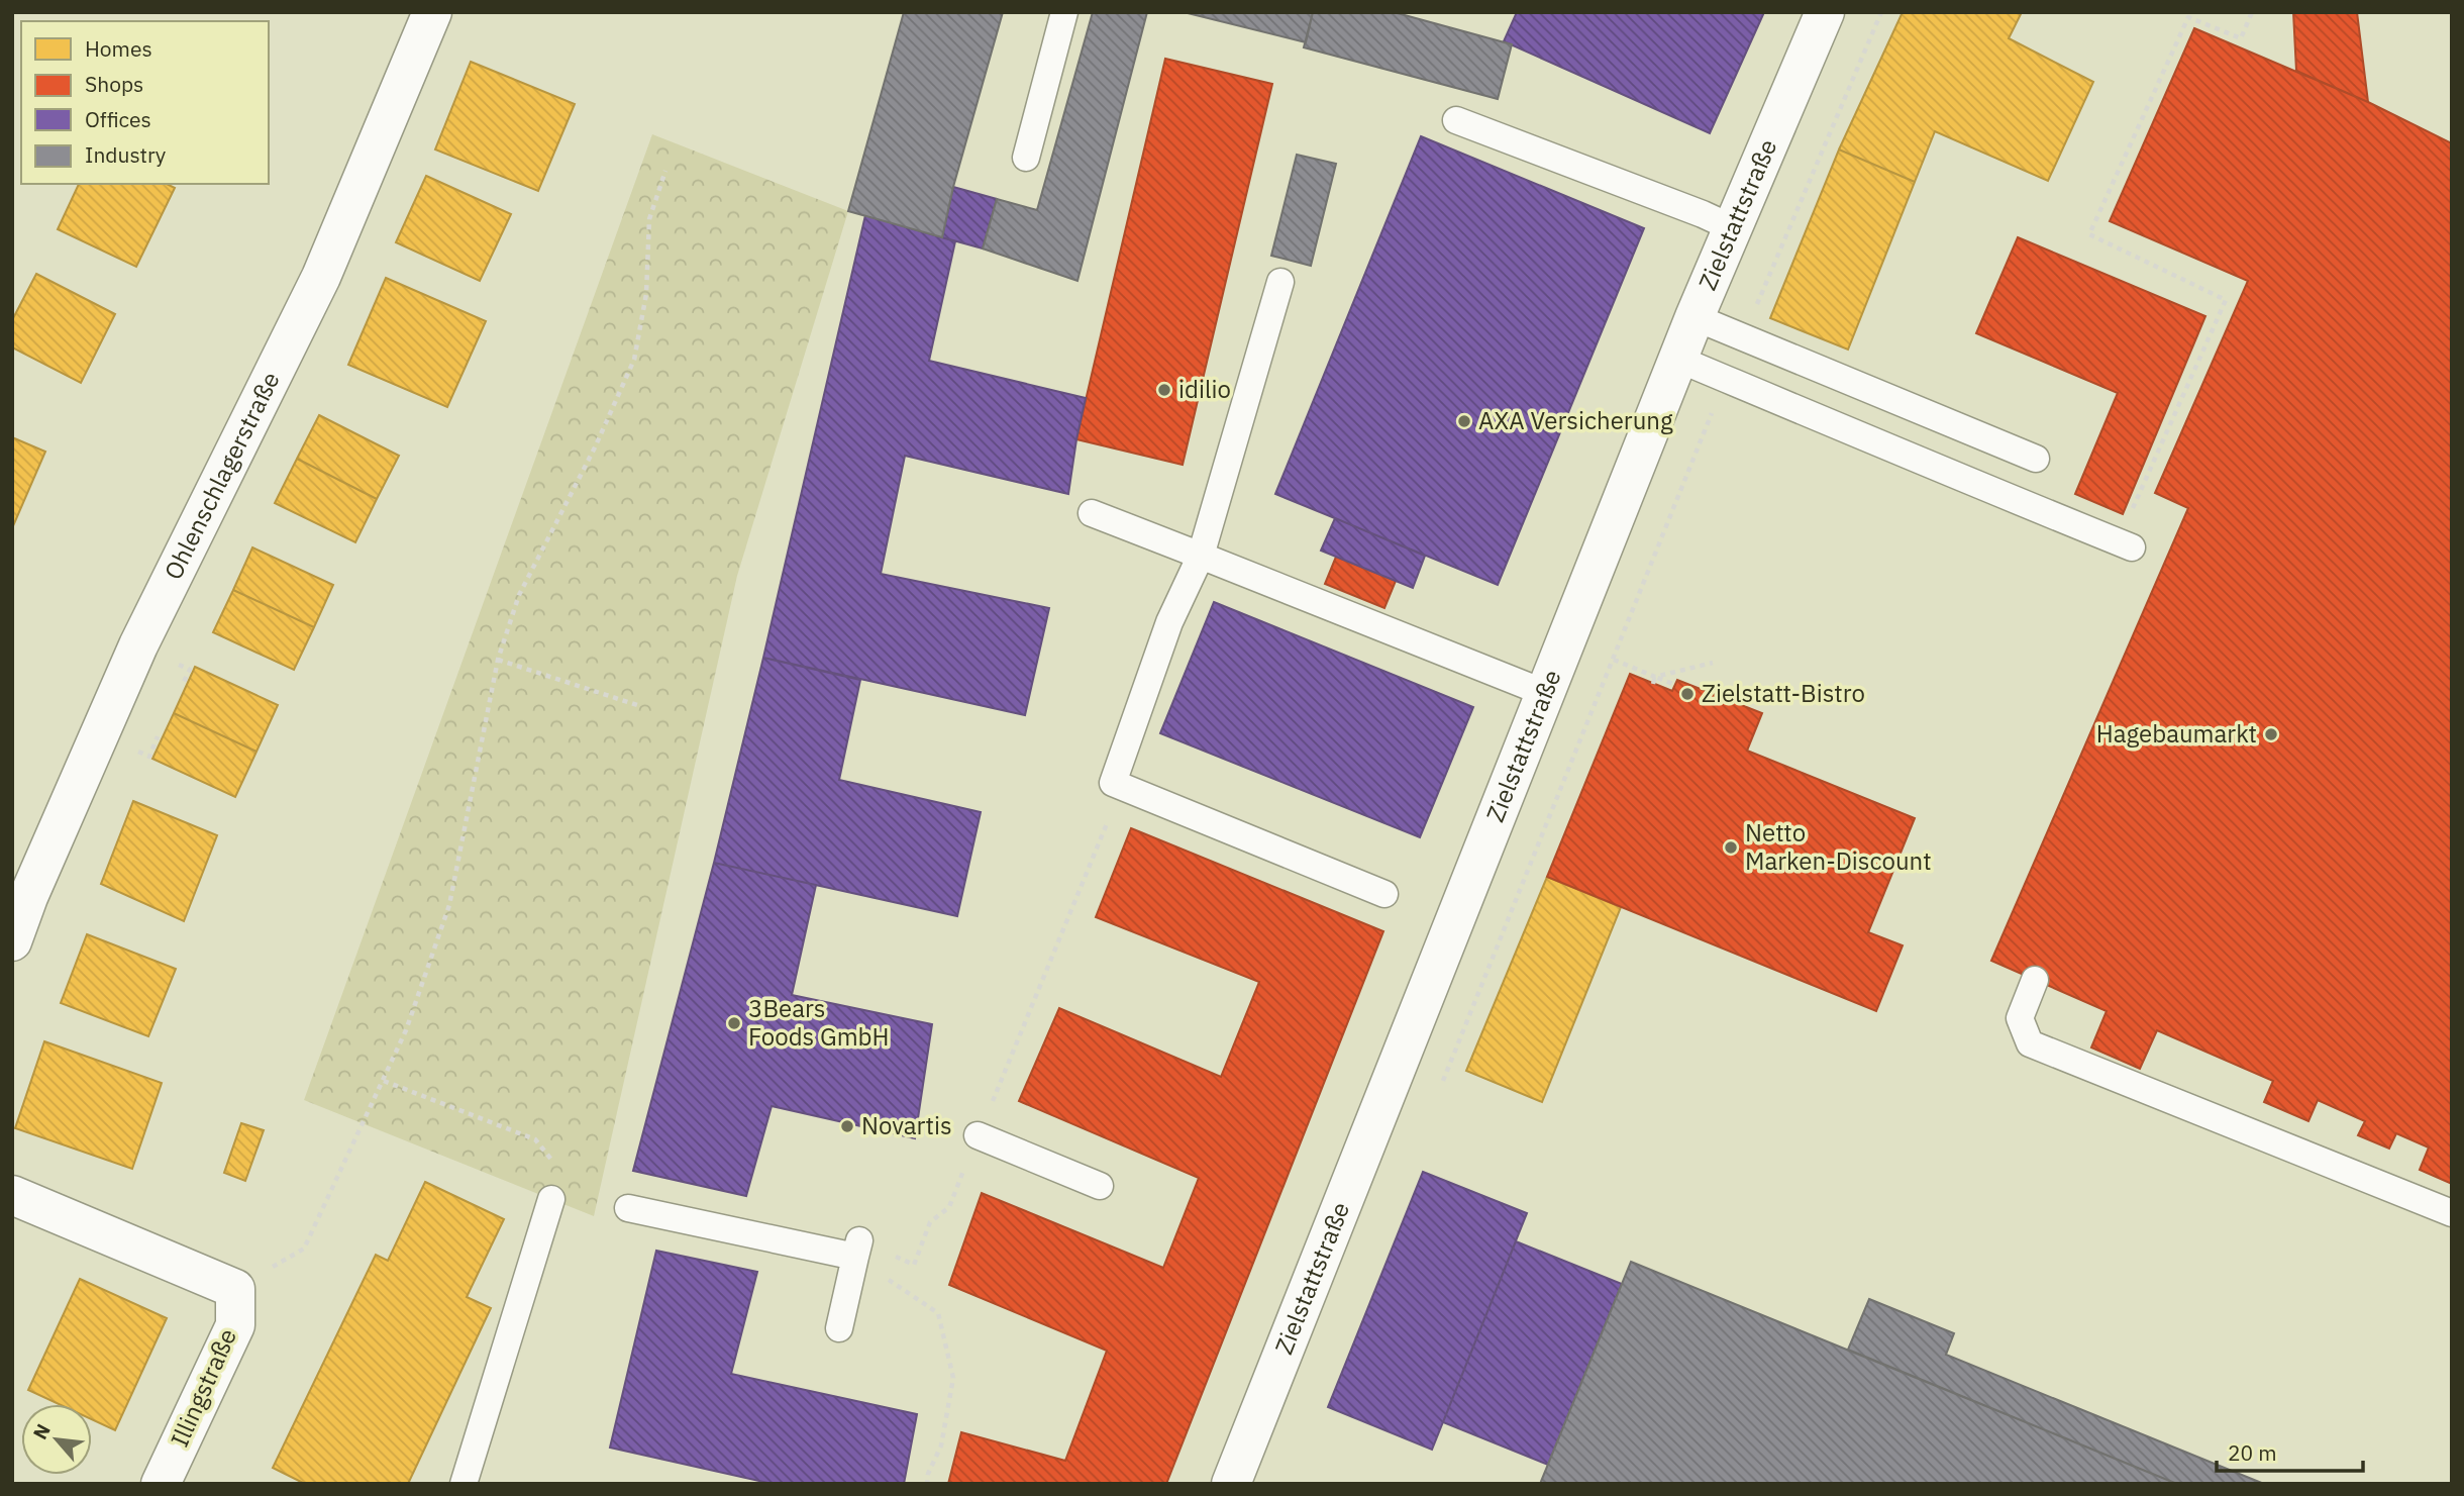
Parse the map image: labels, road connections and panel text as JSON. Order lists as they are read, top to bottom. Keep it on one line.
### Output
{"streets":{"street":["Zielstattstraße","Ohlenschlagerstraße","Illingstraße"]},"places":["idilio","AXA Versicherung","Zielstatt-Bistro","Hagebaumarkt","Netto Marken-Discount","3Bears Foods GmbH","Novartis"],"legend":["Homes","Shops","Offices","Industry"],"scale_bar":"20 m","north":"top left"}
